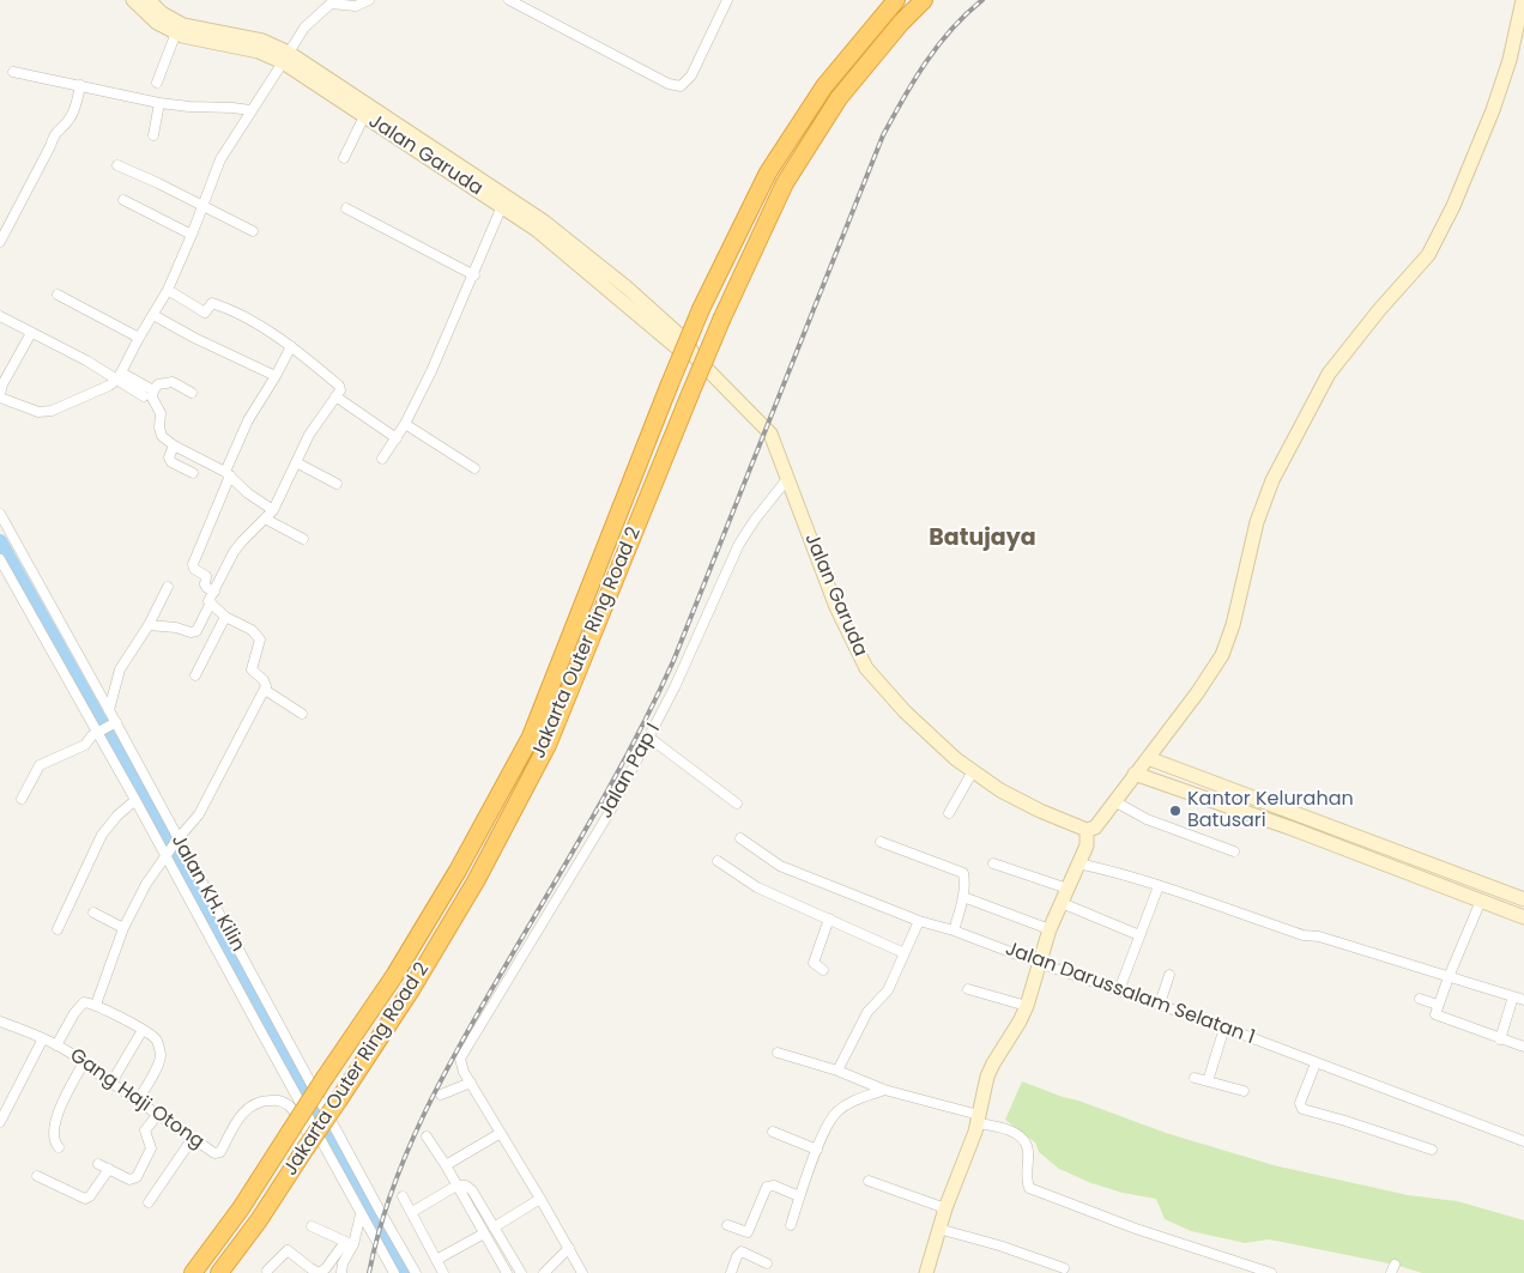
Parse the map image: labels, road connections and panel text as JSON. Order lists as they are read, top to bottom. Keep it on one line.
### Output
{"streets":{"highway":["Jakarta Outer Ring Road 2"],"main road":["Jalan Garuda"],"street":["Jalan Pap I","Jalan KH. Kilin","Jalan Darussalam Selatan 1","Gang Haji Otong"]},"crossings":[["Jalan Garuda","Jalan Pap I"],["Jalan KH. Kilin","Gang Haji Otong"]],"districts":["Batujaya"],"places":["Kantor Kelurahan Batusari"]}
